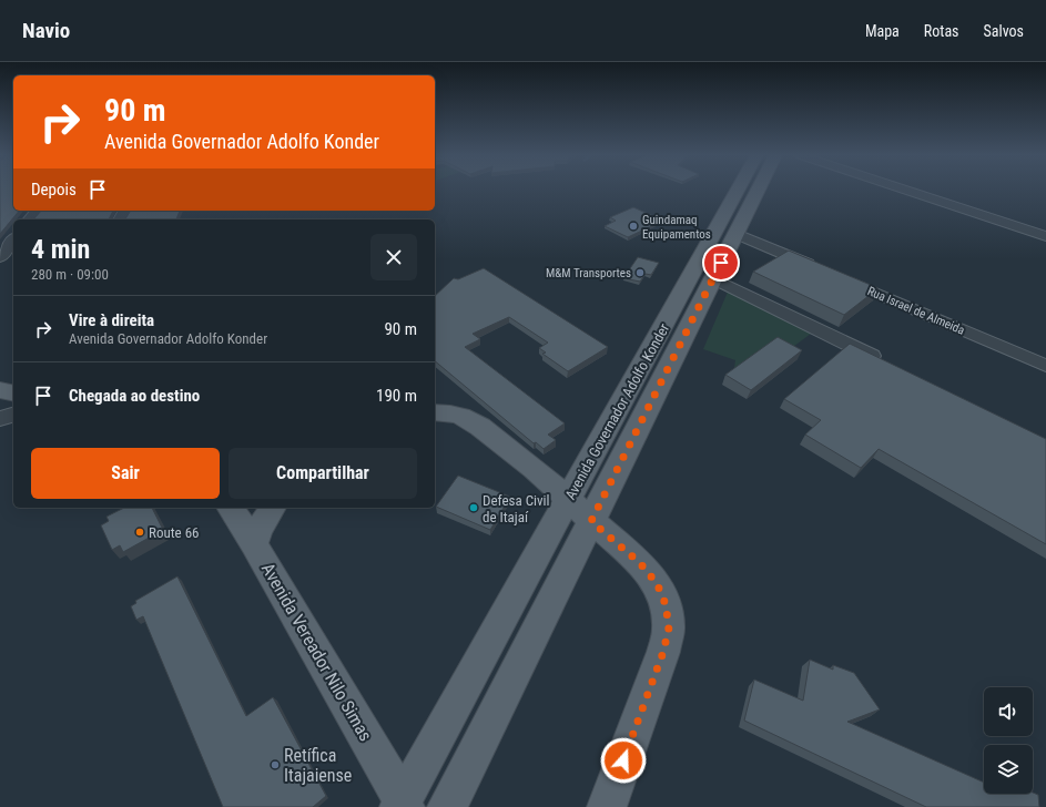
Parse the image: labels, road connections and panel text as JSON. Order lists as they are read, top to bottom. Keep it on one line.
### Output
{"streets":{"main road":["Avenida Governador Adolfo Konder","Avenida Vereador Nilo Simas"],"street":["Rua Israel de Almeida"]},"crossings":[["Avenida Governador Adolfo Konder","Avenida Vereador Nilo Simas"]],"places":["Guindamaq Equipamentos","M&M Transportes","Defesa Civil de Itajaí","Route 66","Retífica Itajaiense"],"page":{"header":"Navio","nav":["Mapa","Rotas","Salvos"],"turn":["90 m","Avenida Governador Adolfo Konder"],"then":"Depois","heading":["4 min","280 m · 09:00"],"list":[{"name":"Vire à direita","note":"Avenida Governador Adolfo Konder","value":"90 m"},{"name":"Chegada ao destino","value":"190 m"}],"buttons":["Sair","Compartilhar"]}}
